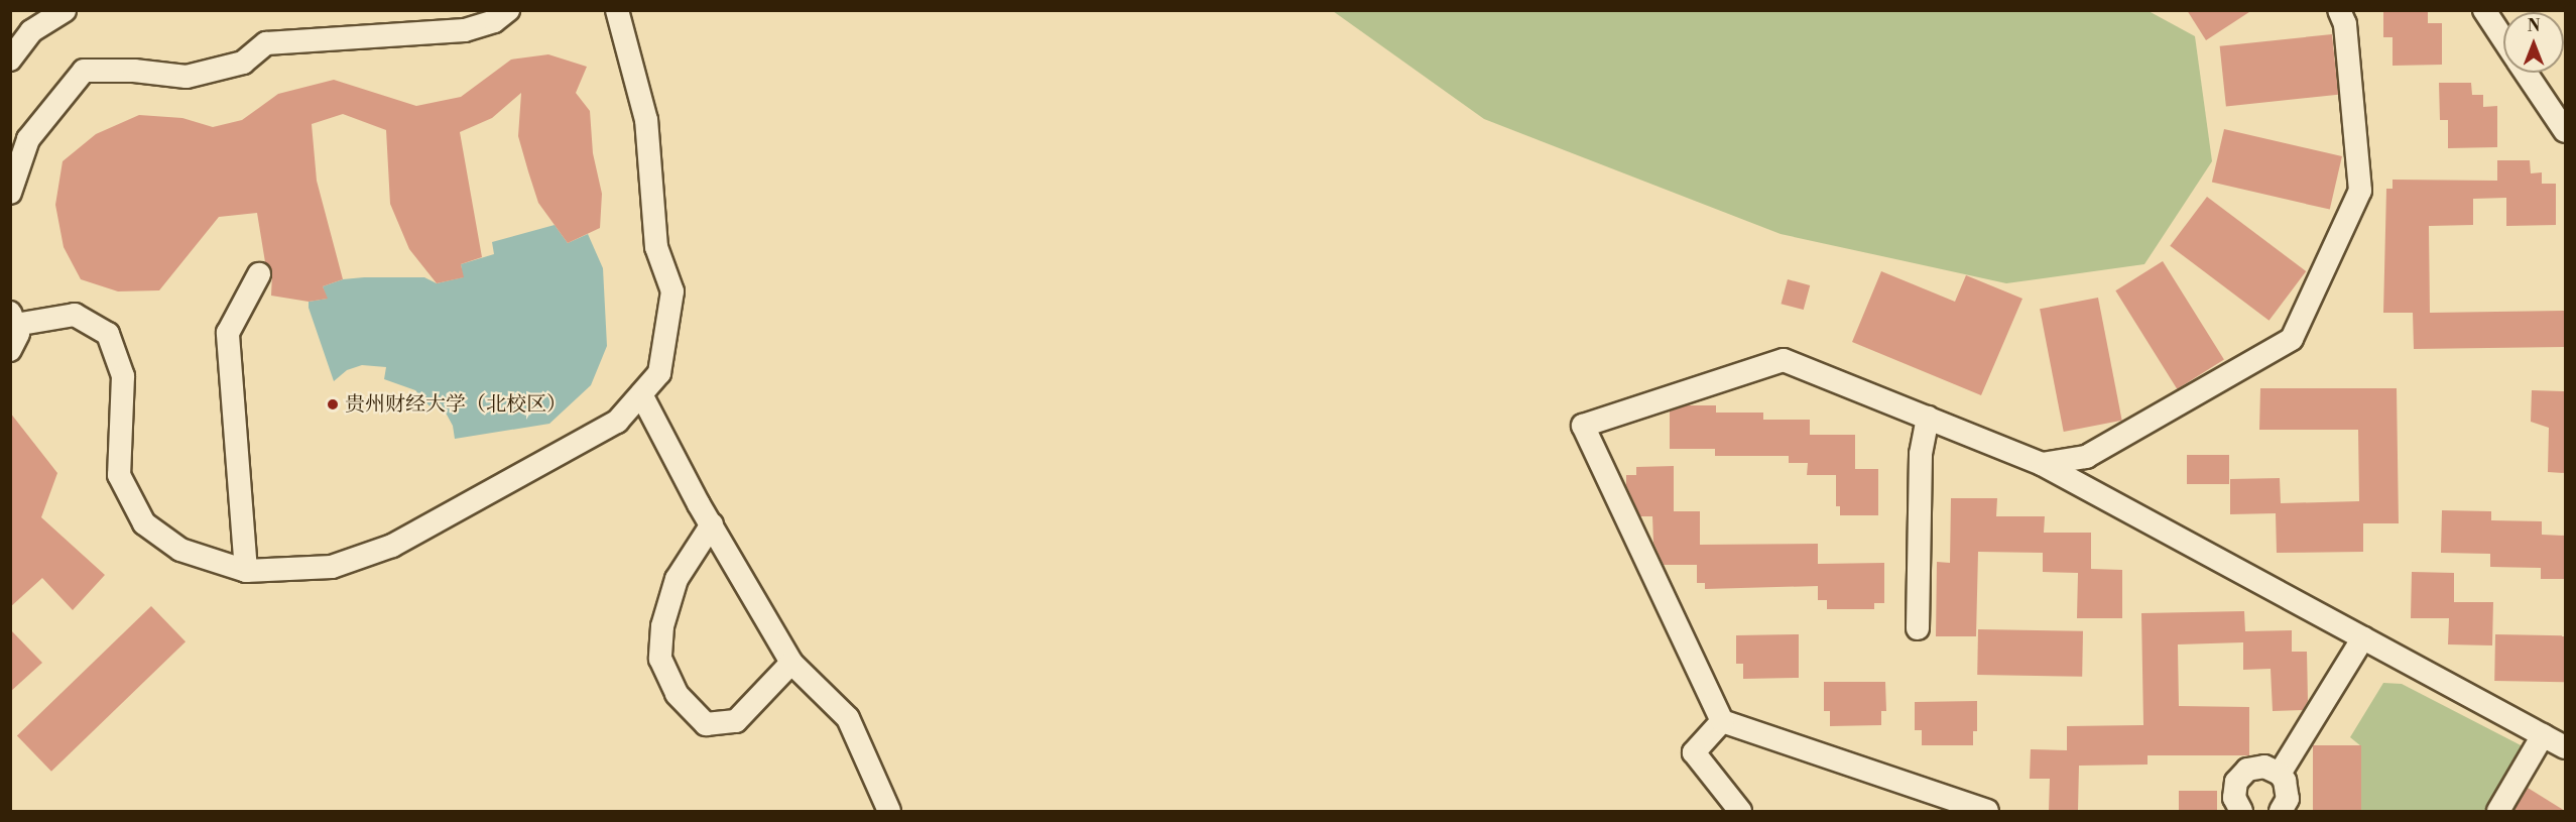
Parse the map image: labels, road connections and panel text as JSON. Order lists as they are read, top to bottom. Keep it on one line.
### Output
{"places":["贵州财经大学（北校区）"],"north":"top"}
